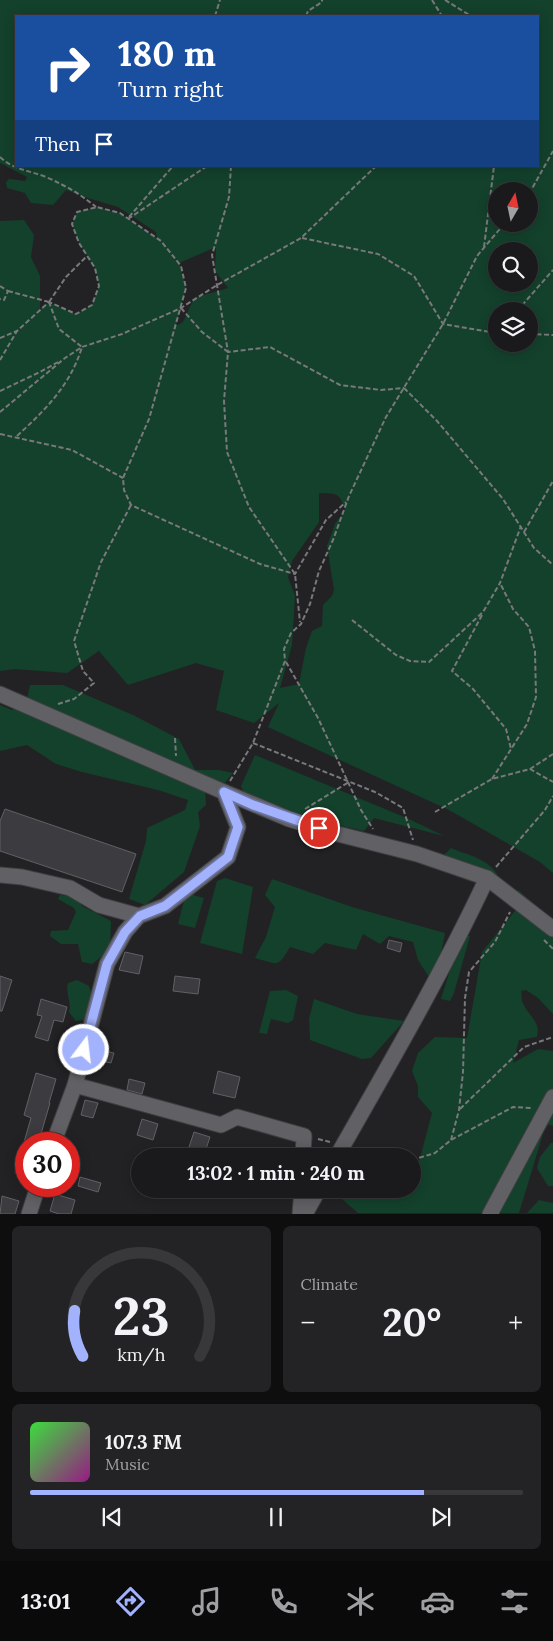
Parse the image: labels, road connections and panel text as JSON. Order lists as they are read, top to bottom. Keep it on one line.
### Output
{"north":"top","page":{"turn":["180 m","Turn right"],"then":"Then","limit":"30","trip":"13:02 · 1 min · 240 m","tile":"Climate","heat":["−","20°","+"],"song":["107.3 FM","Music"],"tabs":"13:01","gauge":["23","km/h"]}}
